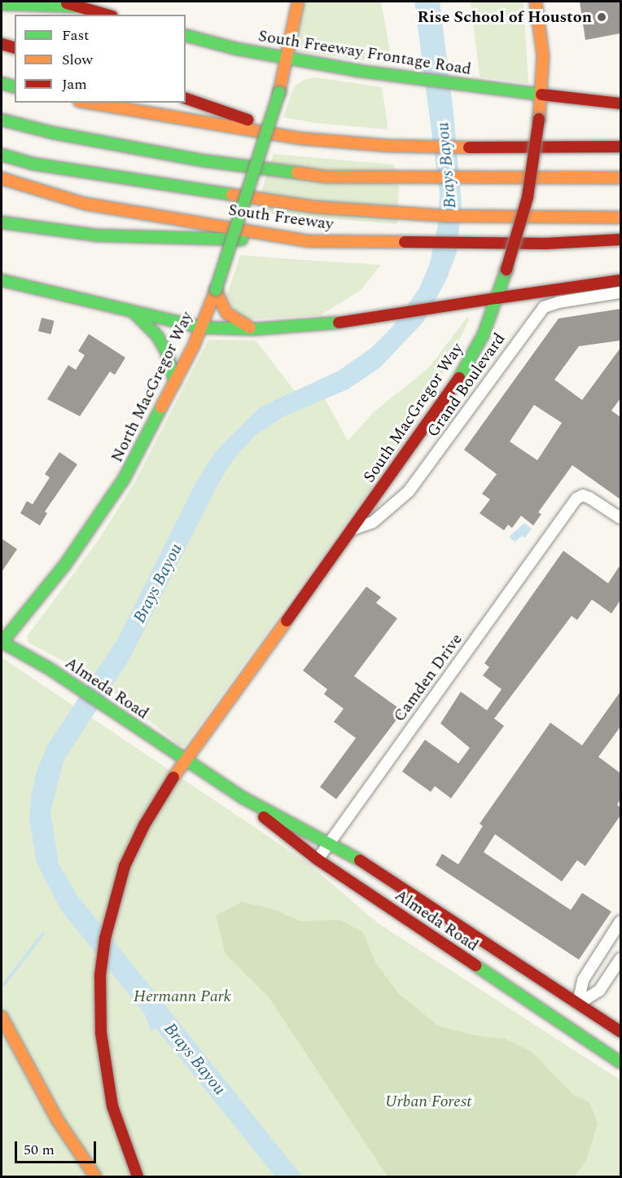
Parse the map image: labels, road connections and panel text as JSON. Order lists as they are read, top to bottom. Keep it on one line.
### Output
{"streets":{"main road":["South Freeway Frontage Road","South Freeway","North MacGregor Way","South MacGregor Way","Almeda Road"],"street":["Grand Boulevard","Camden Drive"]},"crossings":[["South Freeway Frontage Road","North MacGregor Way"],["South Freeway Frontage Road","South MacGregor Way"],["Grand Boulevard","South MacGregor Way"],["North MacGregor Way","Almeda Road"],["South MacGregor Way","Almeda Road"],["Camden Drive","Almeda Road"]],"water":["Brays Bayou"],"parks":["Hermann Park","Urban Forest"],"places":["Rise School of Houston"],"legend":["Fast","Slow","Jam"],"scale_bar":"50 m"}
